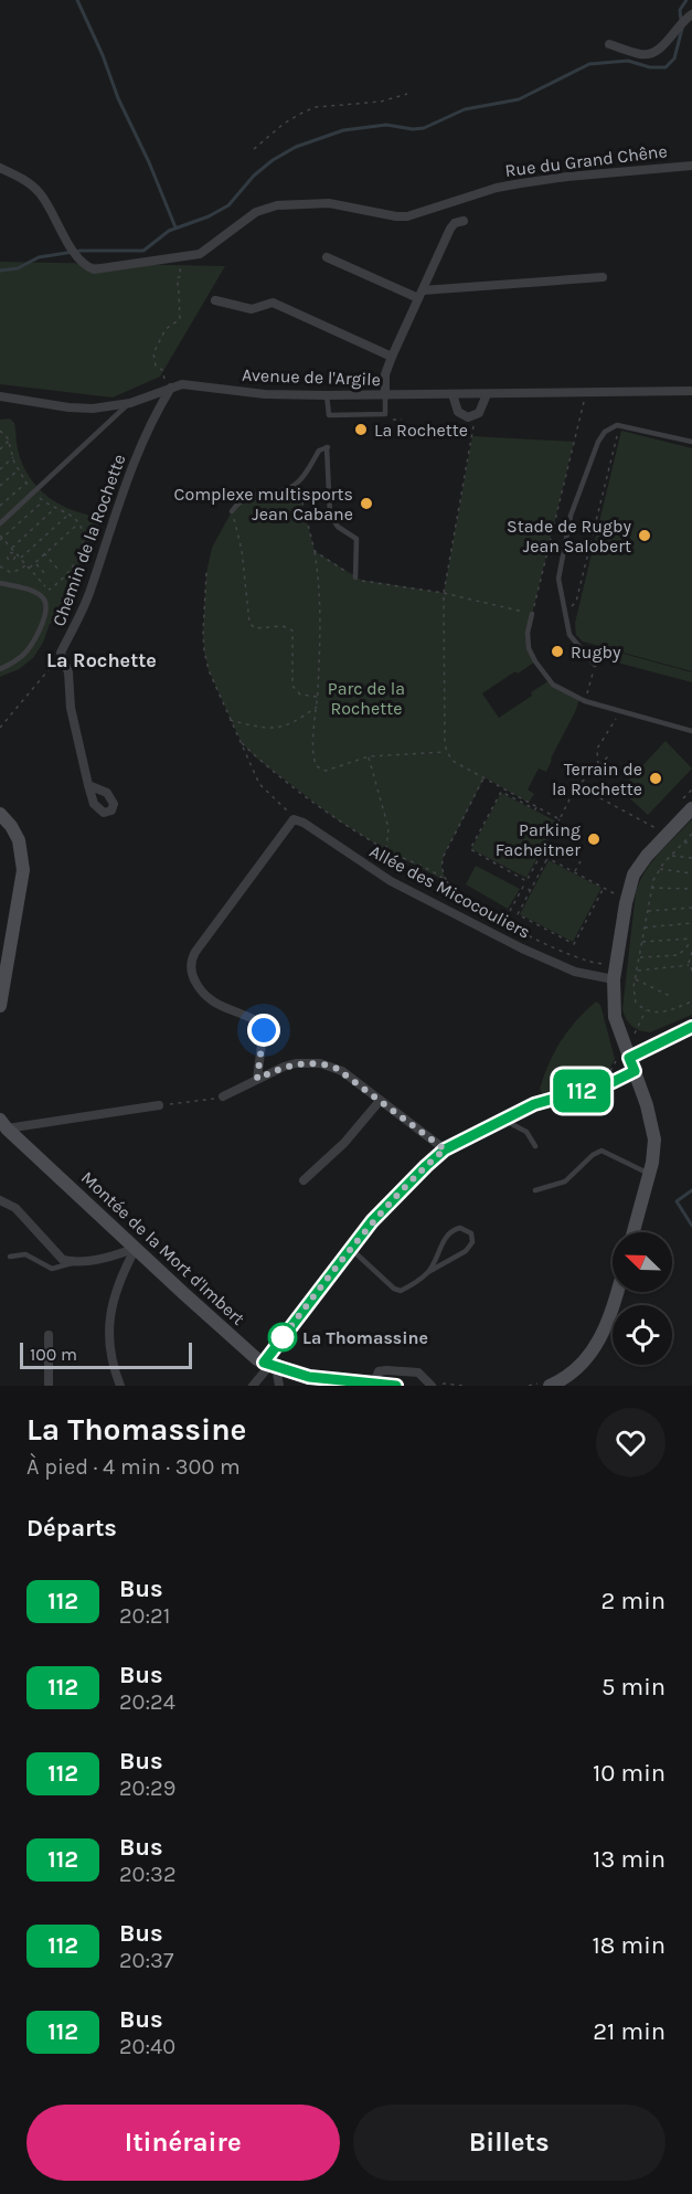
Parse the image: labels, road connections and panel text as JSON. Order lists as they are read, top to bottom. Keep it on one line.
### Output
{"streets":{"street":["Rue du Grand Chêne","Avenue de l'Argile","Chemin de la Rochette","Allée des Micocouliers","Montée de la Mort d'Imbert"]},"crossings":[["Avenue de l'Argile","Chemin de la Rochette"]],"districts":["La Rochette"],"parks":["Parc de la Rochette"],"places":["La Rochette","Complexe multisports Jean Cabane","Stade de Rugby Jean Salobert","Rugby","Terrain de la Rochette","Parking Facheitner","La Thomassine"],"lines":["bus line 112"],"scale_bar":"100 m","north":"top left","page":{"on_map":"112","scale":"100 m","heading":[["La Thomassine","À pied · 4 min · 300 m"],"Départs"],"list":[{"mark":"112","name":"Bus","note":"20:21","value":"2 min"},{"mark":"112","name":"Bus","note":"20:24","value":"5 min"},{"mark":"112","name":"Bus","note":"20:29","value":"10 min"},{"mark":"112","name":"Bus","note":"20:32","value":"13 min"},{"mark":"112","name":"Bus","note":"20:37","value":"18 min"},{"mark":"112","name":"Bus","note":"20:40","value":"21 min"}],"buttons":["Itinéraire","Billets"]}}
